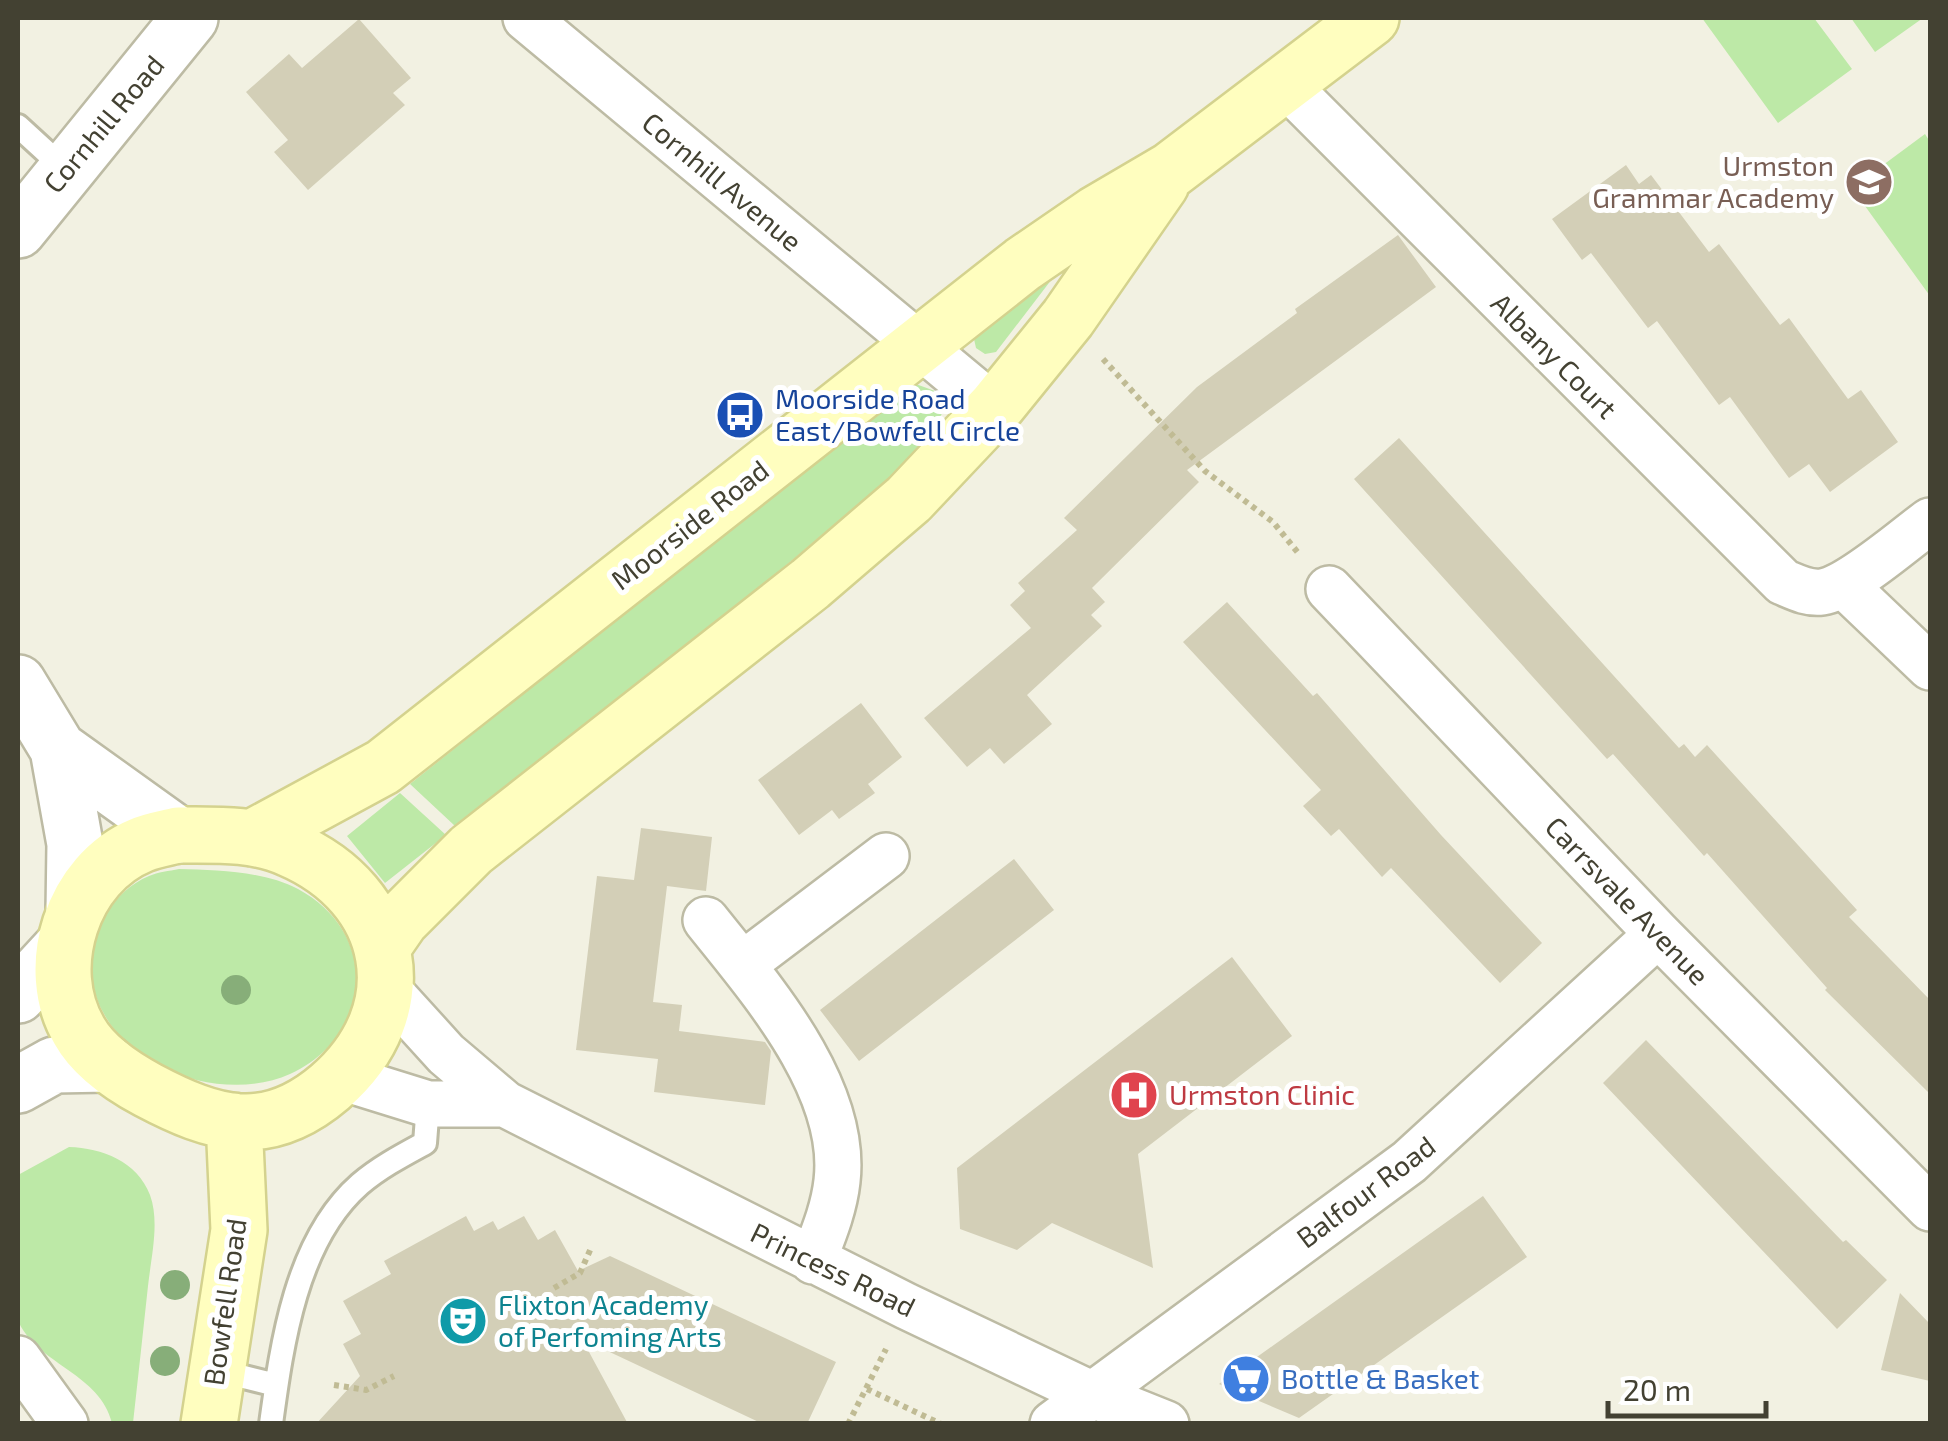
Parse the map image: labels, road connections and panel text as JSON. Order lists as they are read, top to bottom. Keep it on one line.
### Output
{"streets":{"main road":["Moorside Road","Bowfell Road"],"street":["Cornhill Road","Cornhill Avenue","Albany Court","Carrsvale Avenue","Balfour Road","Princess Road"]},"crossings":[["Cornhill Avenue","Moorside Road"],["Albany Court","Moorside Road"],["Moorside Road","Princess Road"],["Moorside Road","Bowfell Road"],["Carrsvale Avenue","Balfour Road"],["Balfour Road","Princess Road"],["Princess Road","Bowfell Road"]],"places":{"school or university":["Urmston Grammar Academy"],"bus stop":["Moorside Road East/Bowfell Circle"],"hospital":["Urmston Clinic"],"theatre":["Flixton Academy of Perfoming Arts"],"supermarket":["Bottle & Basket"]},"scale_bar":"20 m"}
